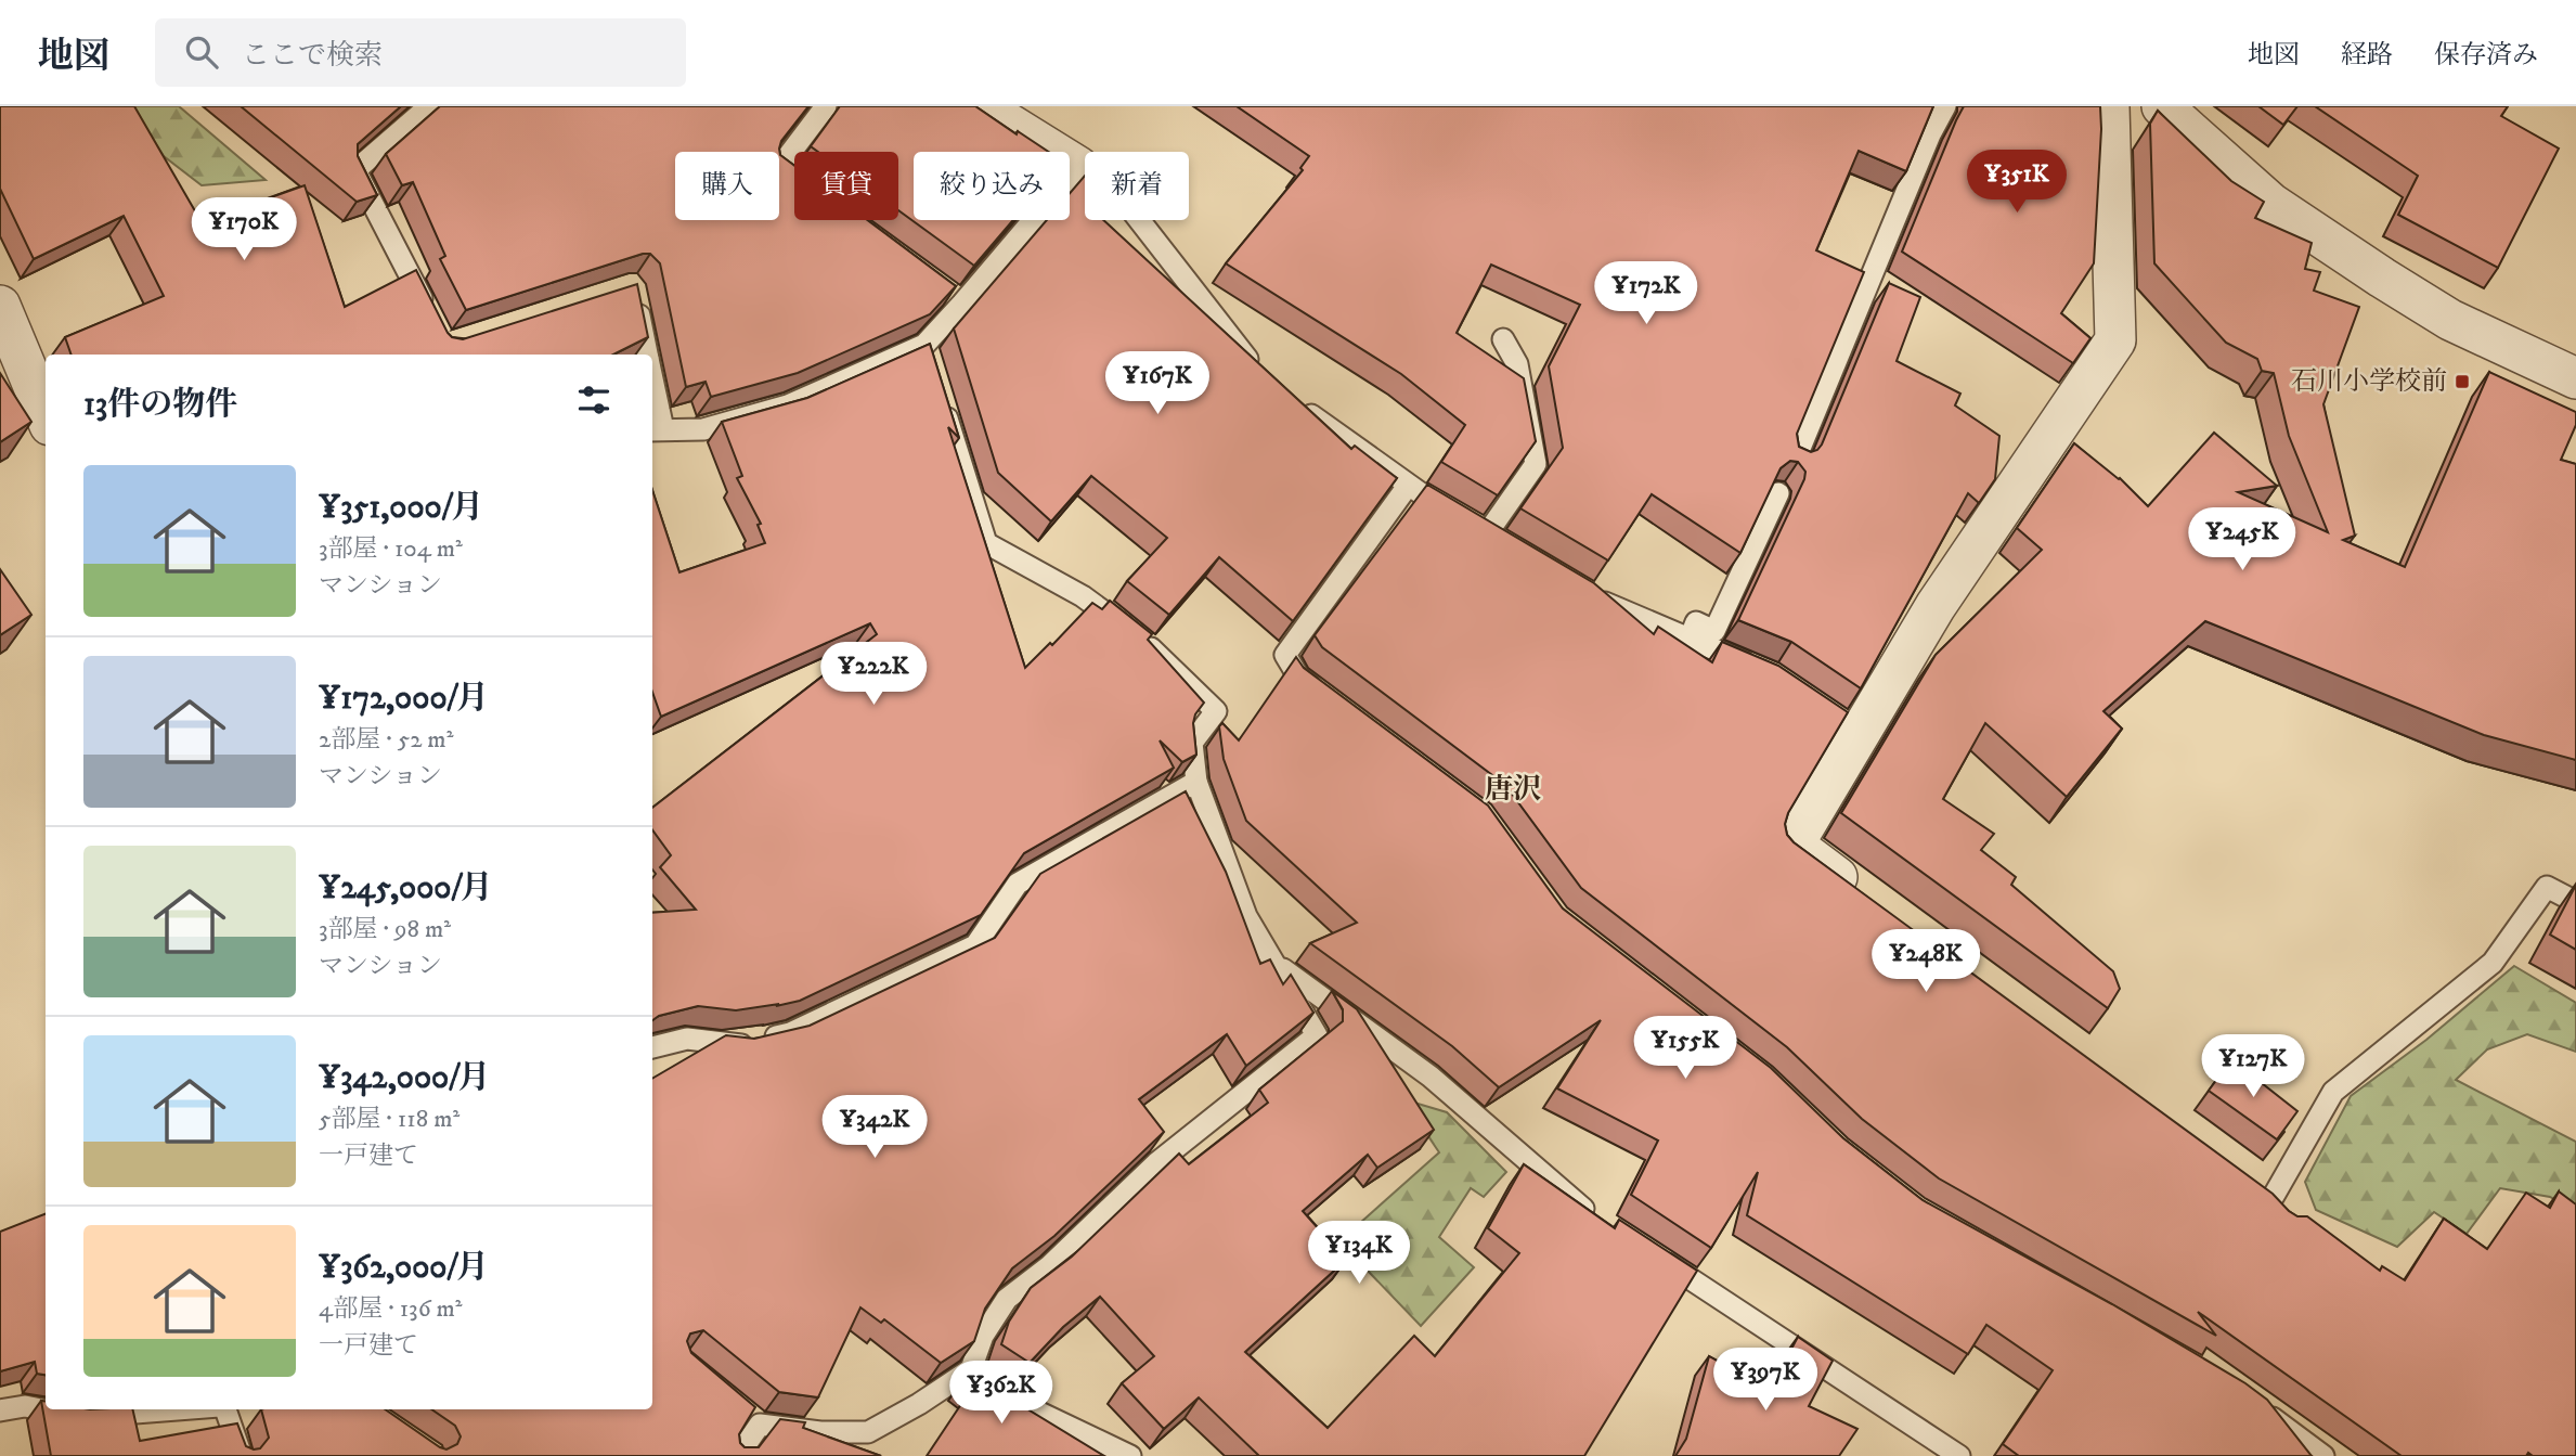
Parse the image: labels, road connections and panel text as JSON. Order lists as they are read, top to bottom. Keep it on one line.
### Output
{"districts":["唐沢"],"places":{"transit":["石川小学校前"]},"page":{"header":"地図","search":"ここで検索","nav":["地図","経路","保存済み"],"price":["¥351K","¥170K","¥172K","¥167K","¥245K","¥222K","¥248K","¥155K","¥127K","¥342K","¥134K","¥397K","¥362K"],"chip":["購入","賃貸","絞り込み","新着"],"heading":"13件の物件","list":[{"name":"¥351,000/月","note":"3部屋 · 104 m² · マンション"},{"name":"¥172,000/月","note":"2部屋 · 52 m² · マンション"},{"name":"¥245,000/月","note":"3部屋 · 98 m² · マンション"},{"name":"¥342,000/月","note":"5部屋 · 118 m² · 一戸建て"},{"name":"¥362,000/月","note":"4部屋 · 136 m² · 一戸建て"}]}}
